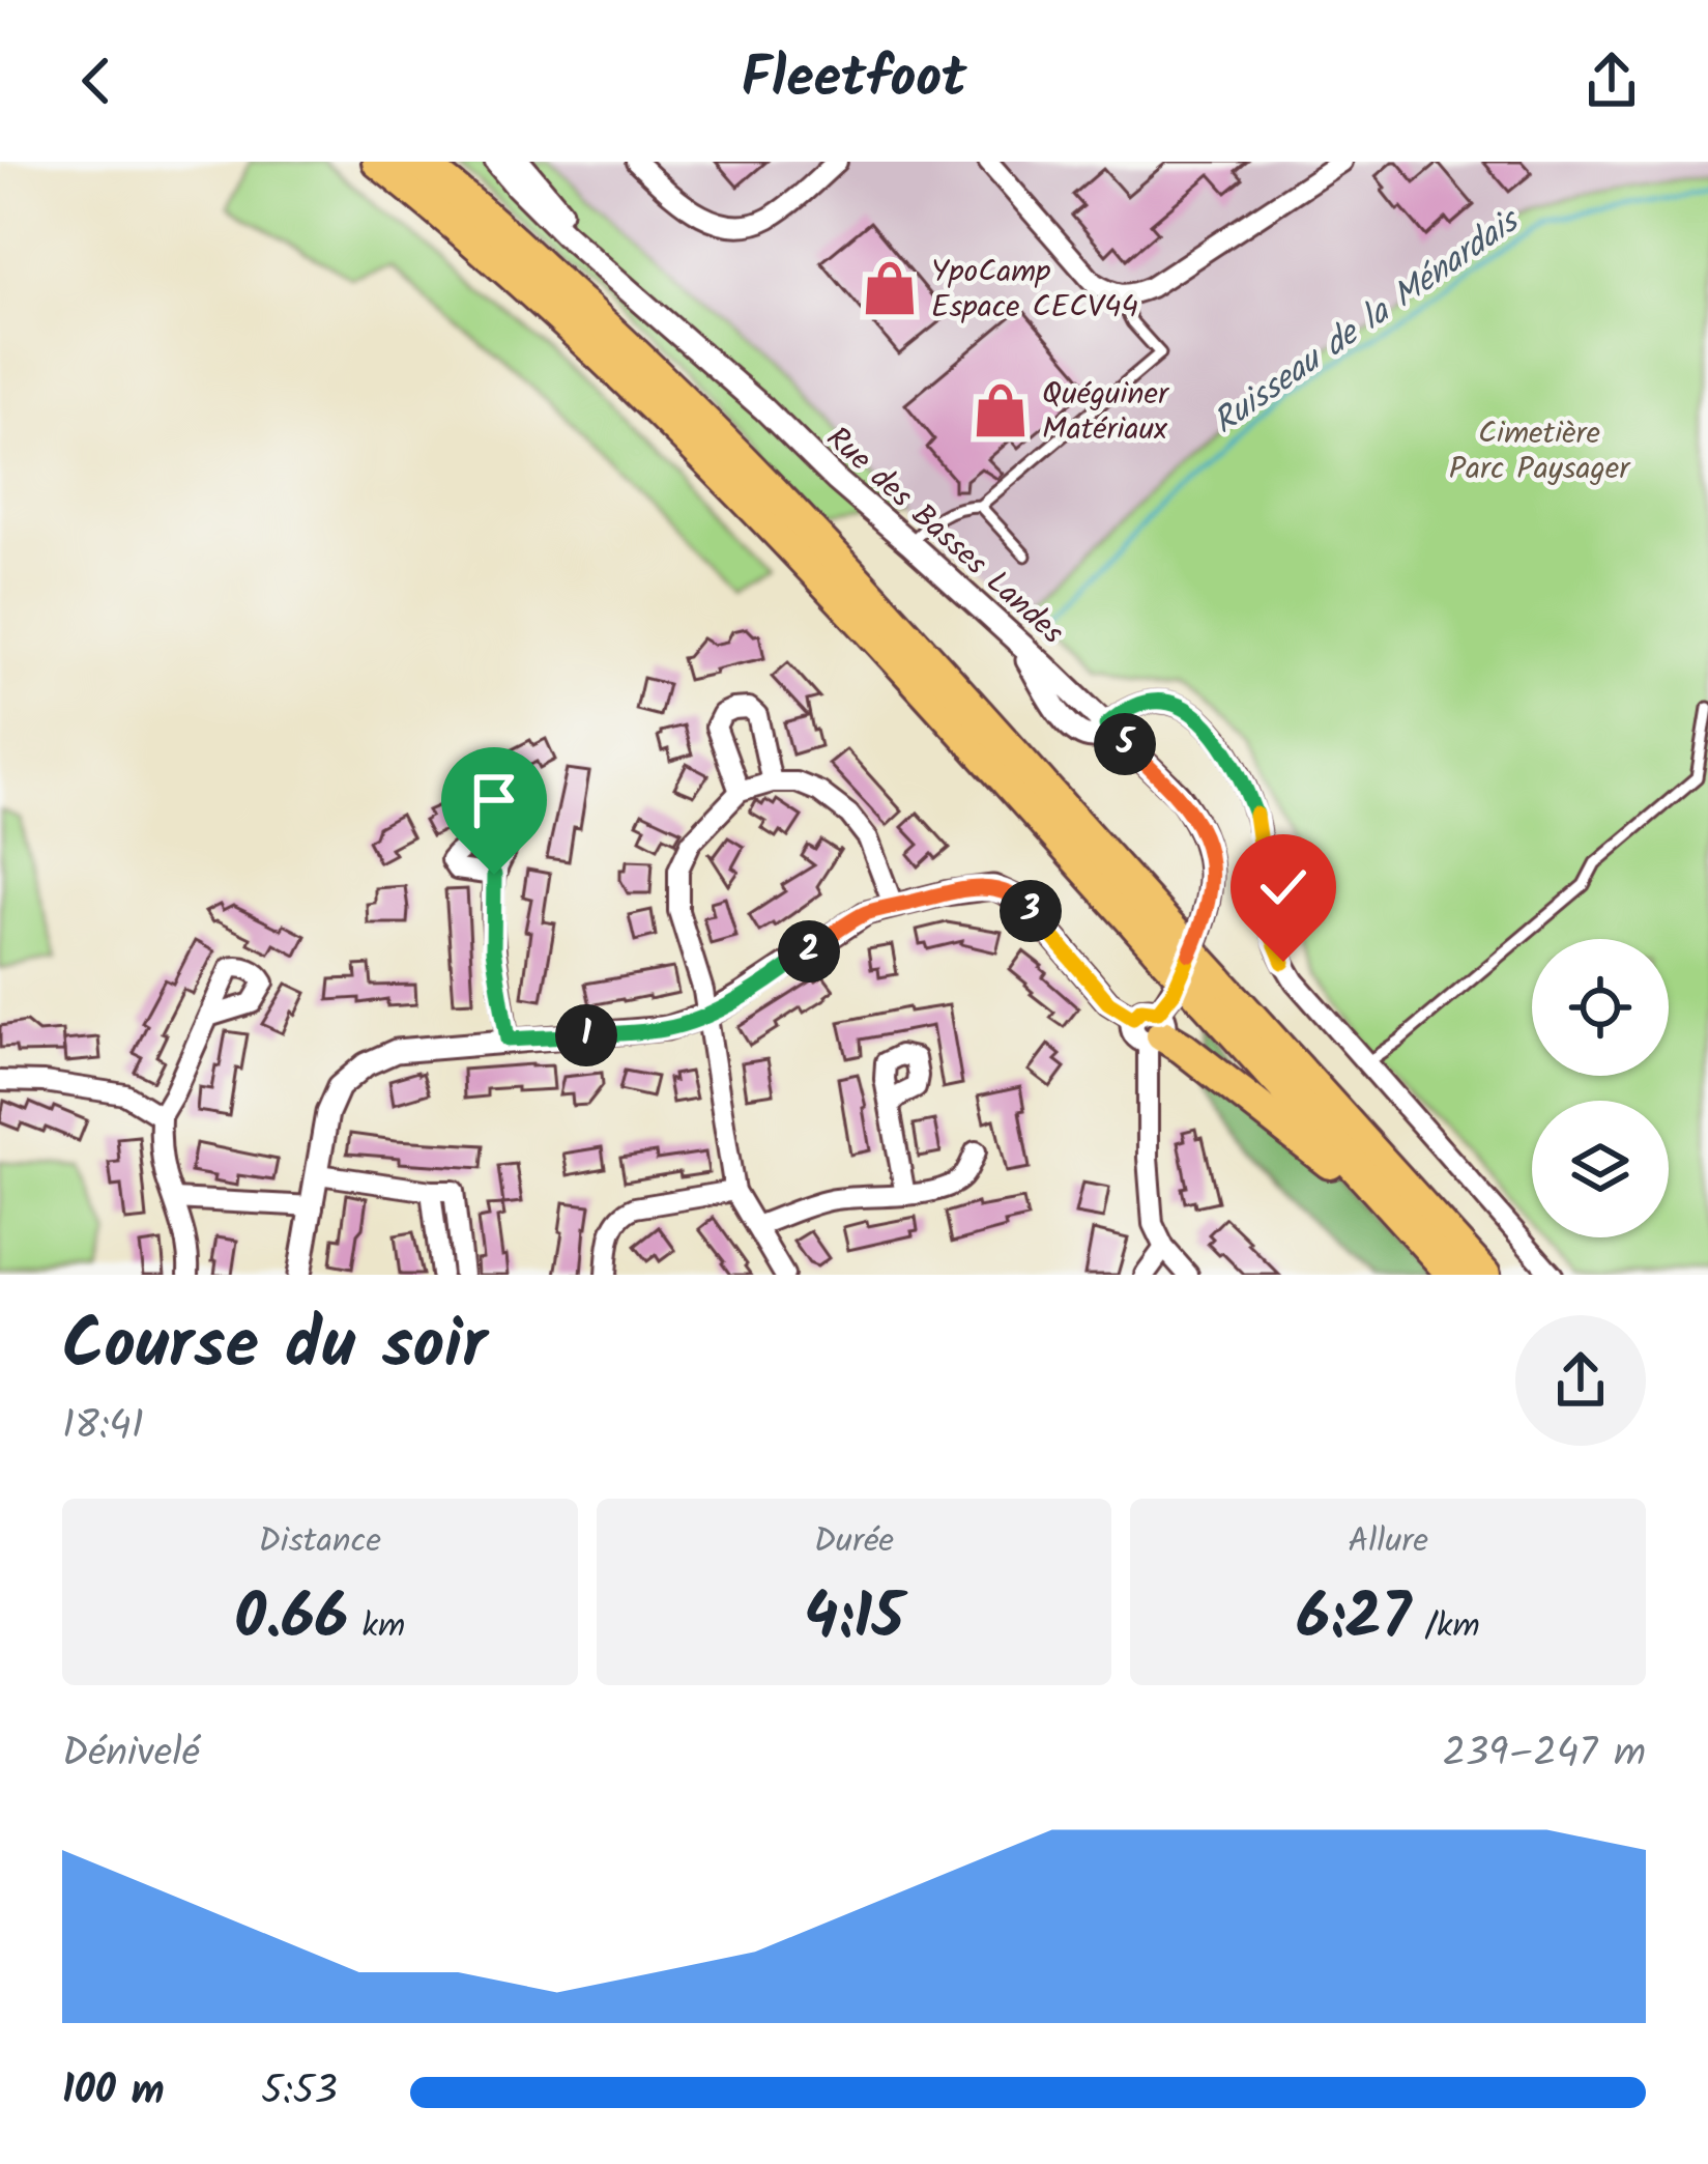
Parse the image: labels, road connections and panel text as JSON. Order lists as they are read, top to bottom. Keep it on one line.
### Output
{"streets":{"street":["Rue des Basses Landes"]},"water":["Ruisseau de la Ménardais"],"parks":["Cimetière Parc Paysager"],"places":{"shop":["YpoCamp Espace CECV44","Quéguiner Matériaux"]},"page":{"header":"Fleetfoot","pins":["5","3","2","1"],"heading":["Course du soir","18:41"],"stats":[["Distance","0.66 km"],["Durée","4:15"],["Allure","6:27 /km"]],"chart":["Dénivelé","239–247 m"],"list":[{"name":"100 m","note":"5:53"}]}}
